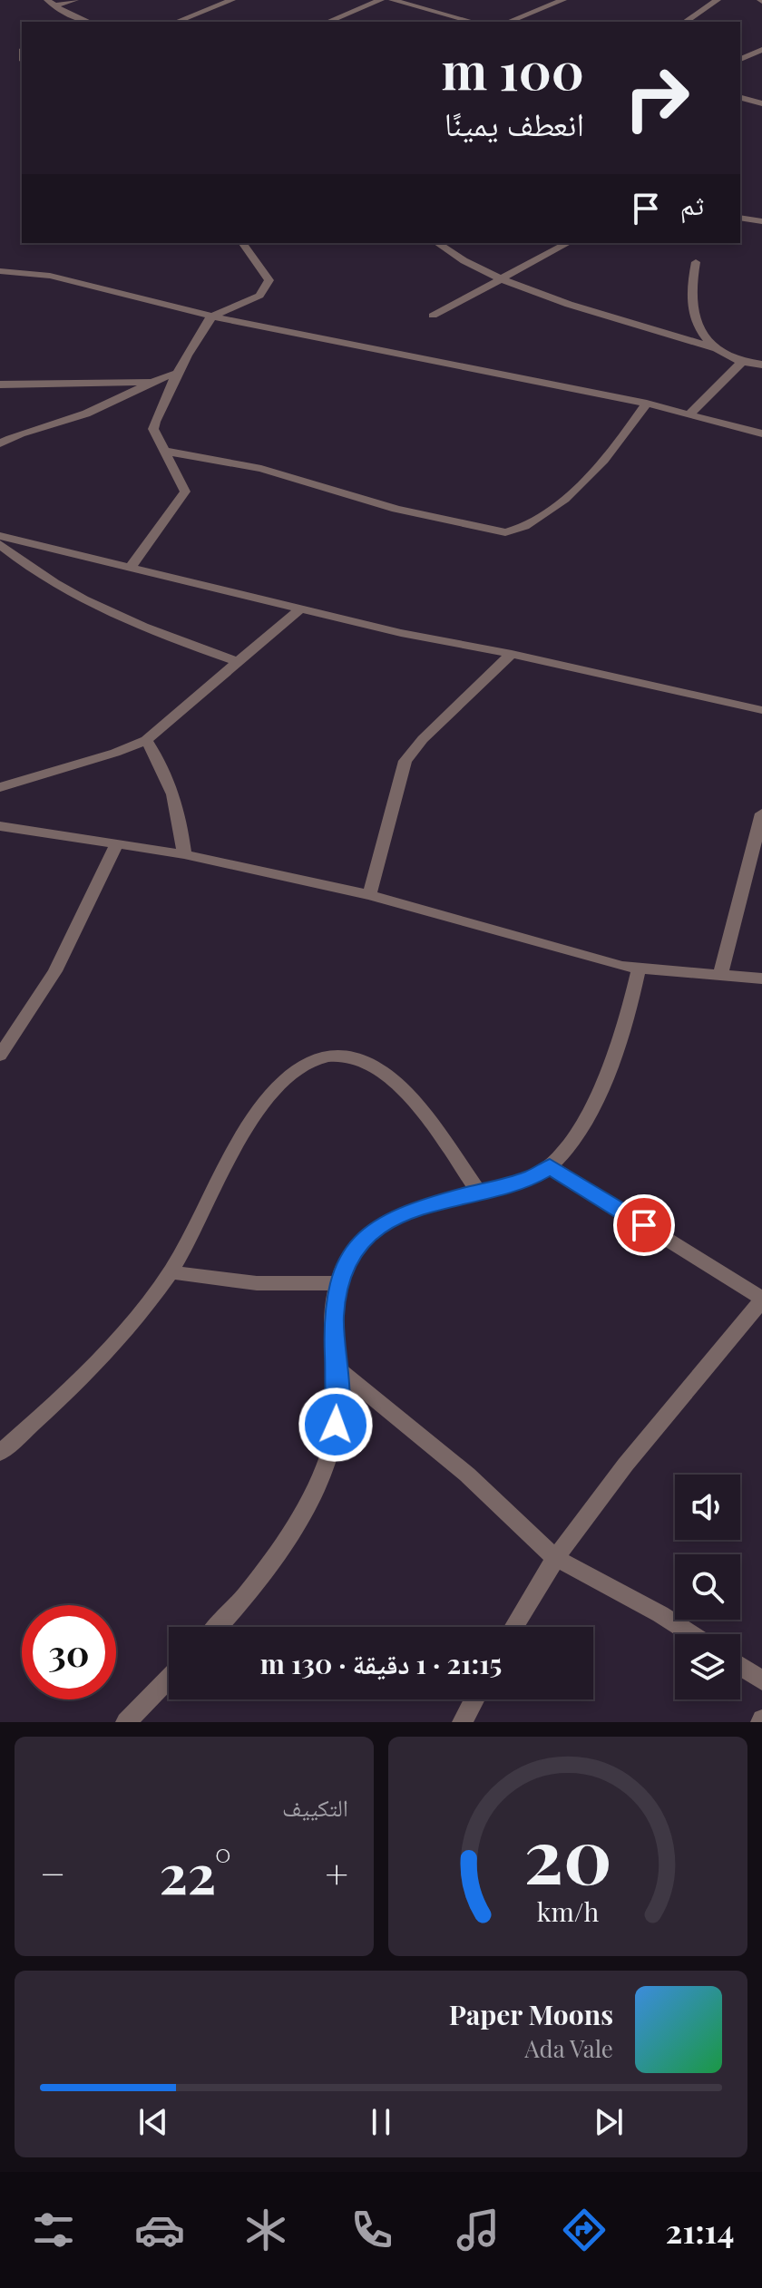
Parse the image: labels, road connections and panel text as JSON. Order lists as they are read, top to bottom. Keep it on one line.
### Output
{"page":{"turn":["100 m","انعطف يمينًا"],"then":"ثم","limit":"30","trip":"21:15 · 1 دقيقة · 130 m","tile":"التكييف","heat":["−","22°","+"],"song":["Paper Moons","Ada Vale"],"tabs":"21:14","gauge":["20","km/h"]}}
